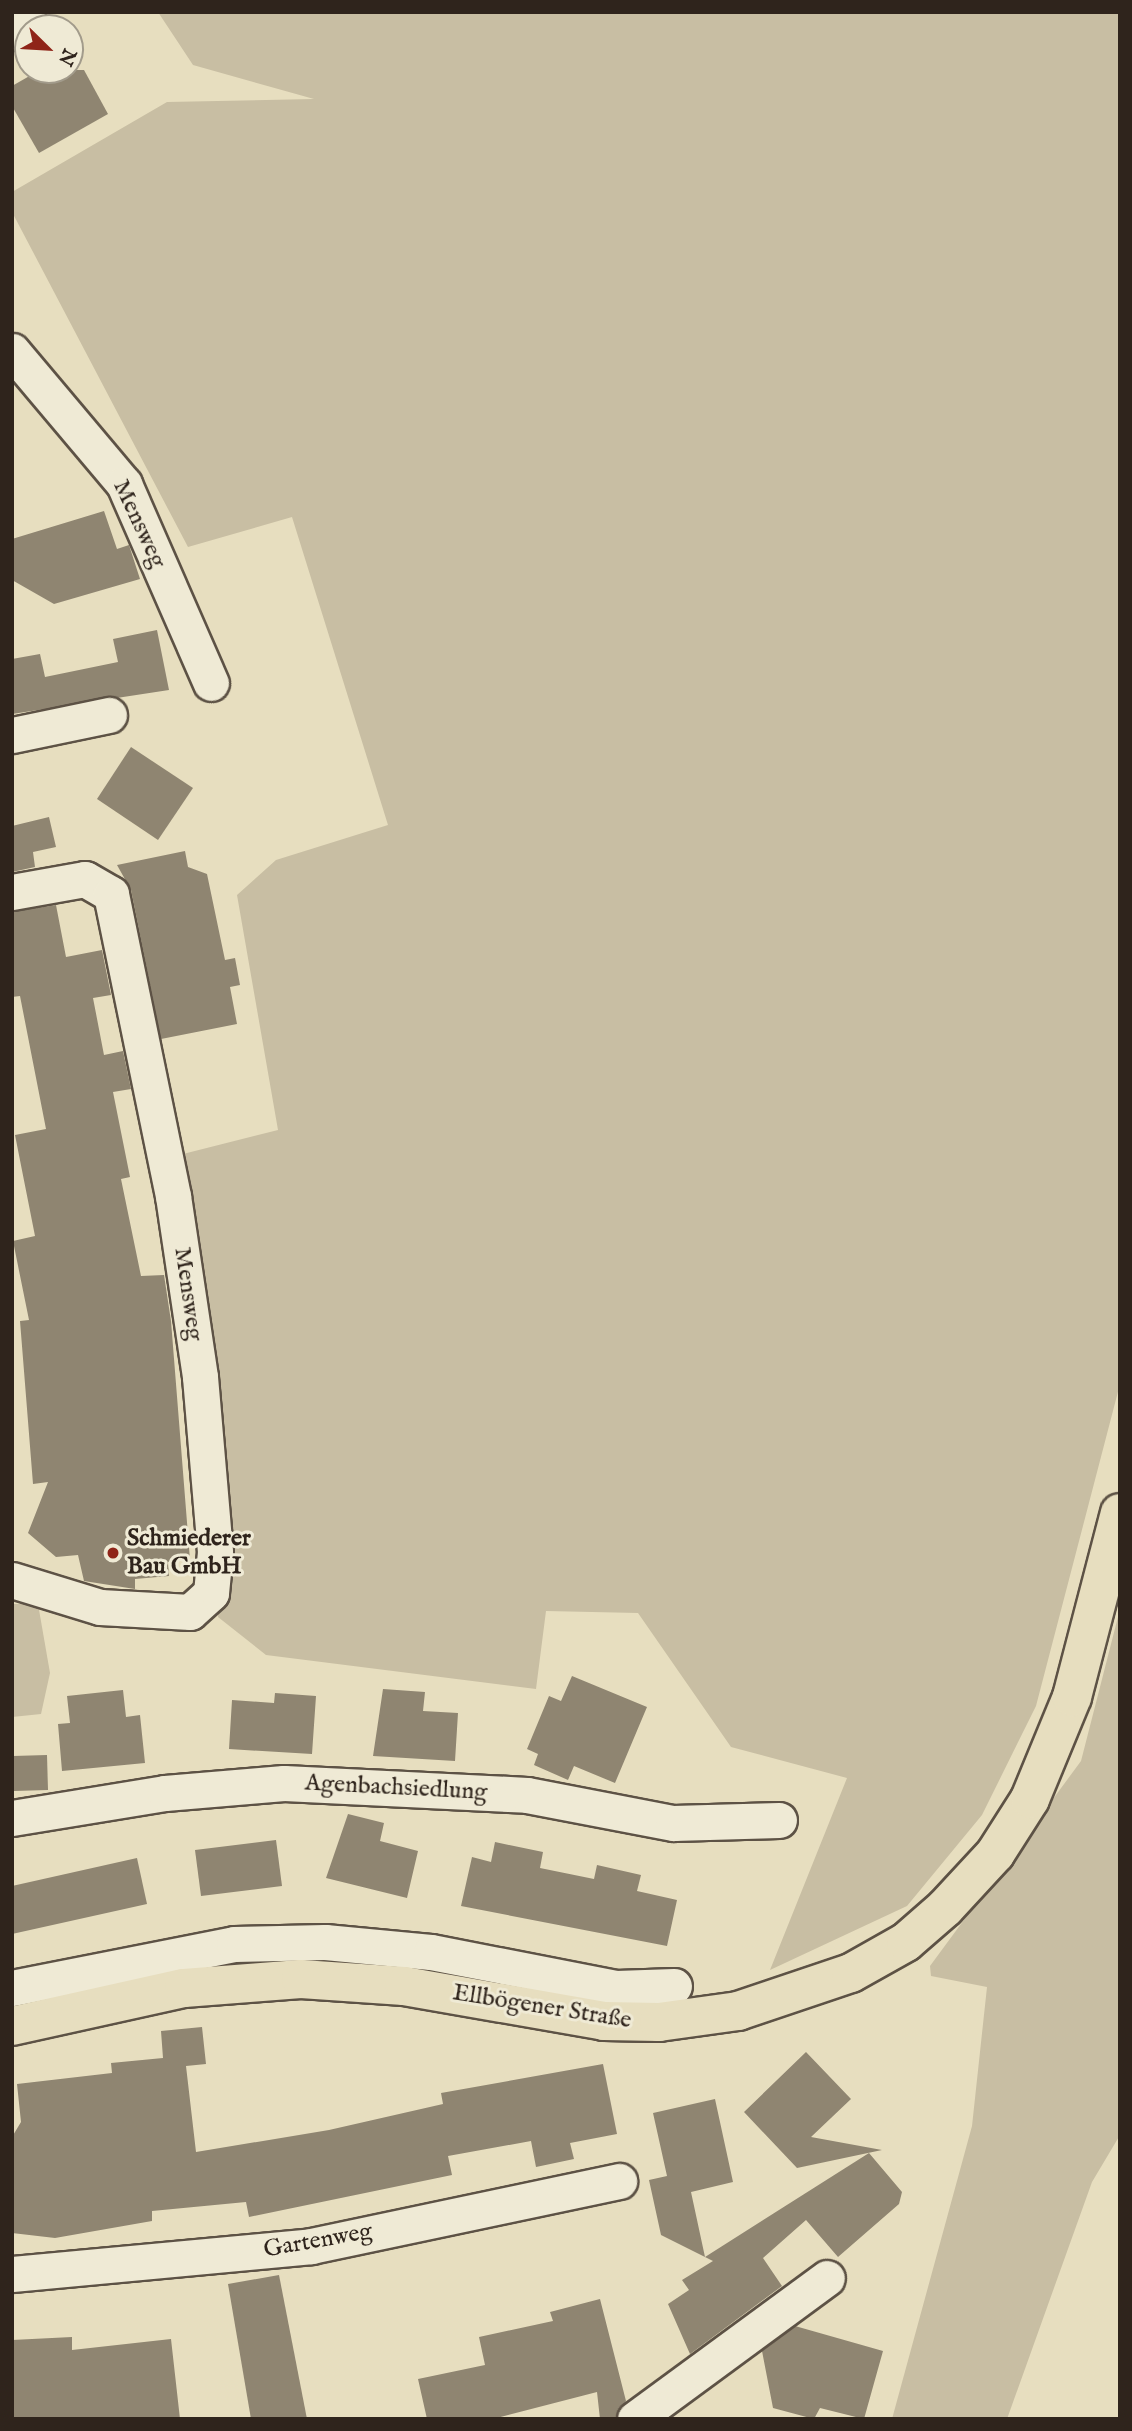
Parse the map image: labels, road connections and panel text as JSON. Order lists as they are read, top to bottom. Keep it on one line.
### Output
{"streets":{"main road":["Ellbögener Straße"],"street":["Mensweg","Agenbachsiedlung","Gartenweg"]},"places":["Schmiederer Bau GmbH"],"north":"bottom right"}
